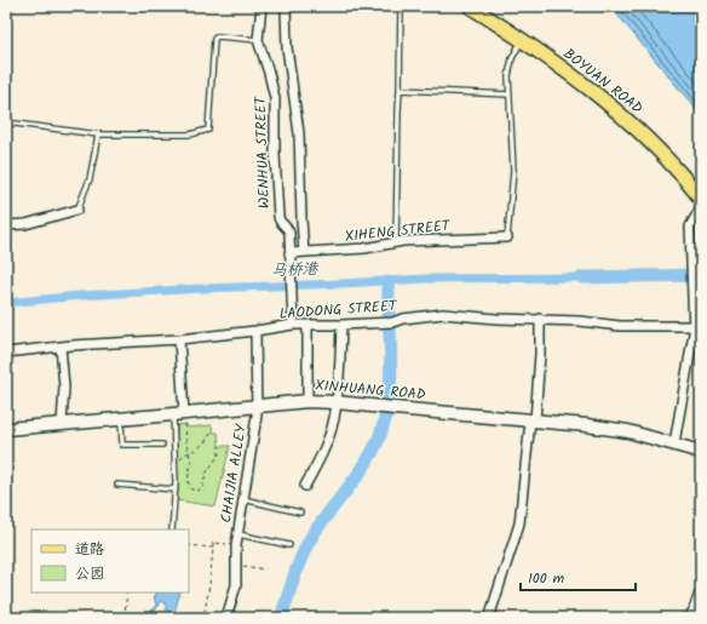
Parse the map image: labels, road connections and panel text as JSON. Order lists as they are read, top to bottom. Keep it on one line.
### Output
{"streets":{"main road":["BOYUAN ROAD"],"street":["WENHUA STREET","XIHENG STREET","LAODONG STREET","XINHUANG ROAD","CHAIJIA ALLEY"]},"crossings":[["WENHUA STREET","XIHENG STREET"],["WENHUA STREET","LAODONG STREET"],["LAODONG STREET","CHAIJIA ALLEY"],["XINHUANG ROAD","CHAIJIA ALLEY"]],"water":["马桥港"],"legend":["道路","公园"],"scale_bar":"100 m"}
